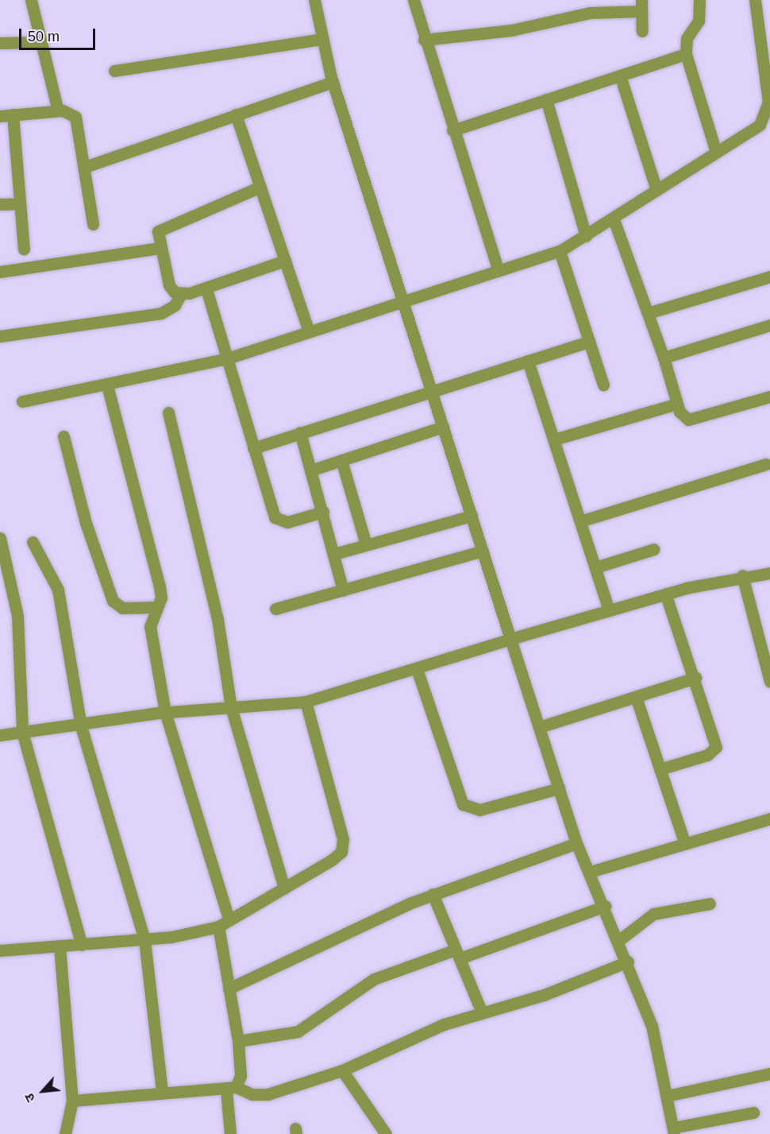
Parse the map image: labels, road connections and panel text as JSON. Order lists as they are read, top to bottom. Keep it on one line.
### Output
{"scale_bar":"50 m","north":"bottom left"}
